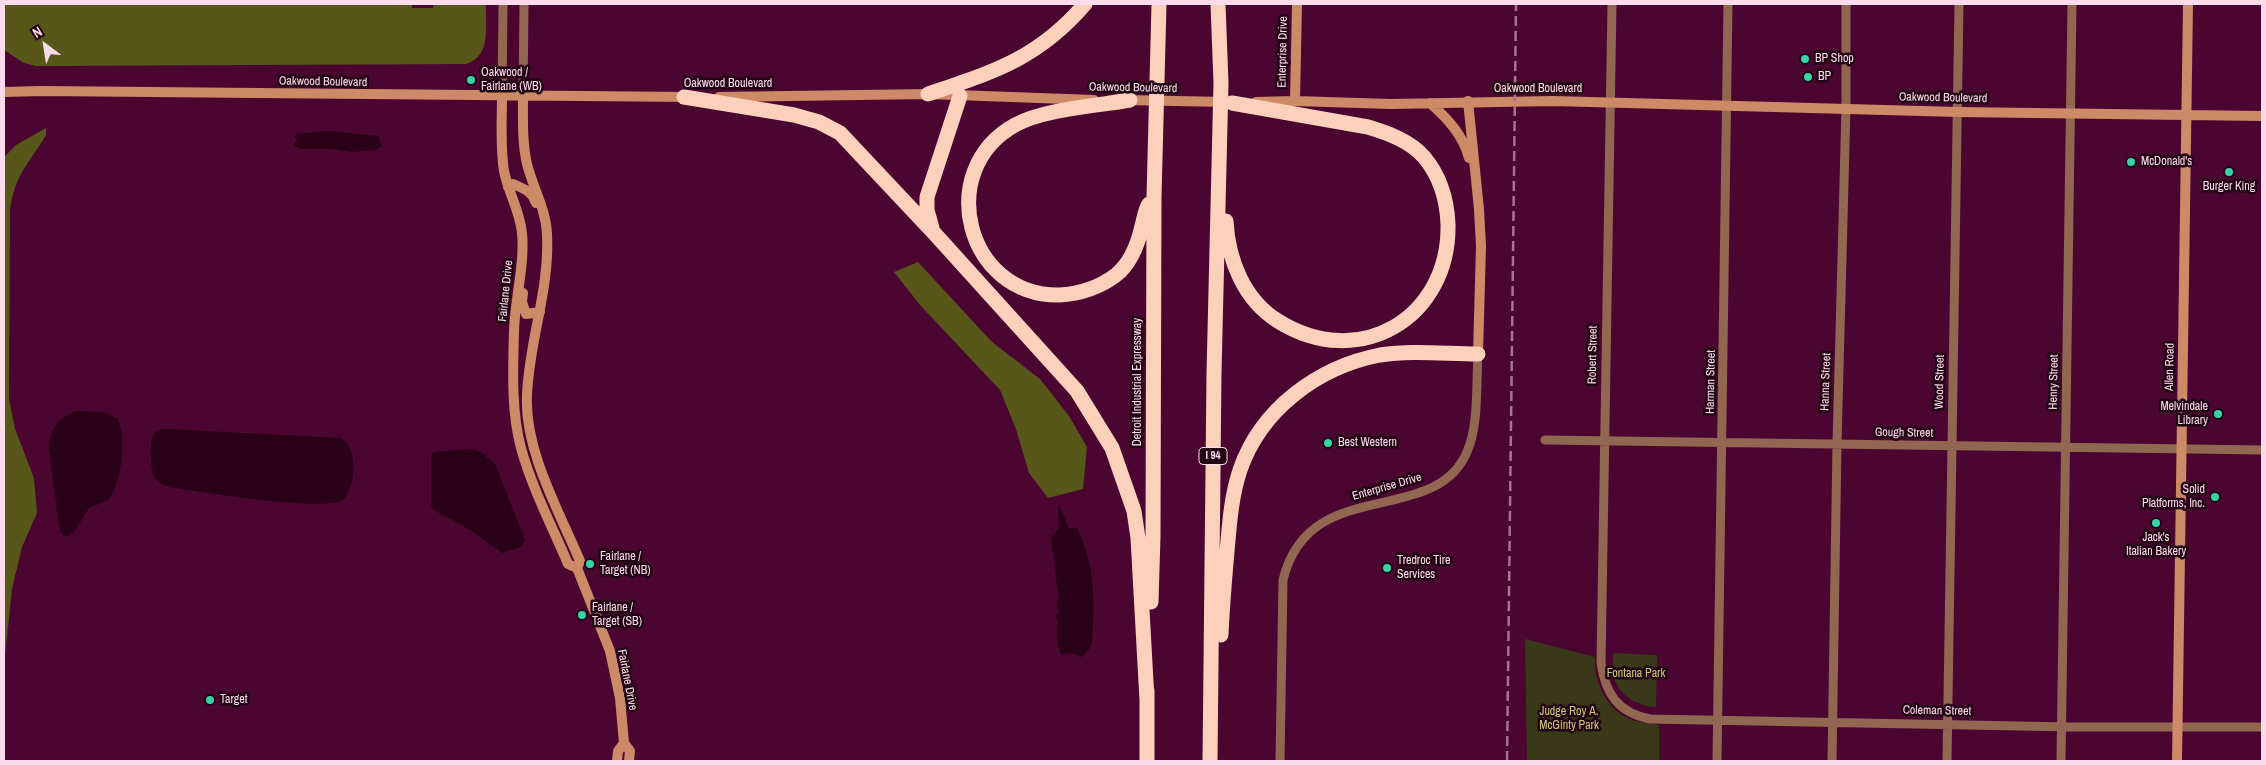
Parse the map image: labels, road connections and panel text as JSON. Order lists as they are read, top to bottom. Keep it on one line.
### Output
{"streets":{"highway":["Detroit Industrial Expressway","I 94"],"main road":["Enterprise Drive","Oakwood Boulevard","Fairlane Drive","Allen Road"],"street":["Robert Street","Harman Street","Hanna Street","Wood Street","Henry Street","Gough Street","Coleman Street"]},"crossings":[["Enterprise Drive","Oakwood Boulevard"],["Oakwood Boulevard","Fairlane Drive"],["Oakwood Boulevard","Robert Street"],["Oakwood Boulevard","Allen Road"],["Oakwood Boulevard","Harman Street"],["Oakwood Boulevard","Hanna Street"],["Oakwood Boulevard","Wood Street"],["Oakwood Boulevard","Henry Street"],["Robert Street","Gough Street"],["Robert Street","Coleman Street"],["Allen Road","Gough Street"],["Allen Road","Coleman Street"],["Harman Street","Gough Street"],["Harman Street","Coleman Street"],["Hanna Street","Gough Street"],["Hanna Street","Coleman Street"],["Wood Street","Gough Street"],["Wood Street","Coleman Street"],["Henry Street","Gough Street"],["Henry Street","Coleman Street"]],"parks":["Fontana Park","Judge Roy A. McGinty Park"],"places":["BP Shop","BP","Oakwood / Fairlane (WB)","McDonald's","Burger King","Melvindale Library","Best Western","Solid Platforms, Inc.","Jack's Italian Bakery","Fairlane / Target (NB)","Tredroc Tire Services","Fairlane / Target (SB)","Target"],"north":"top left"}
